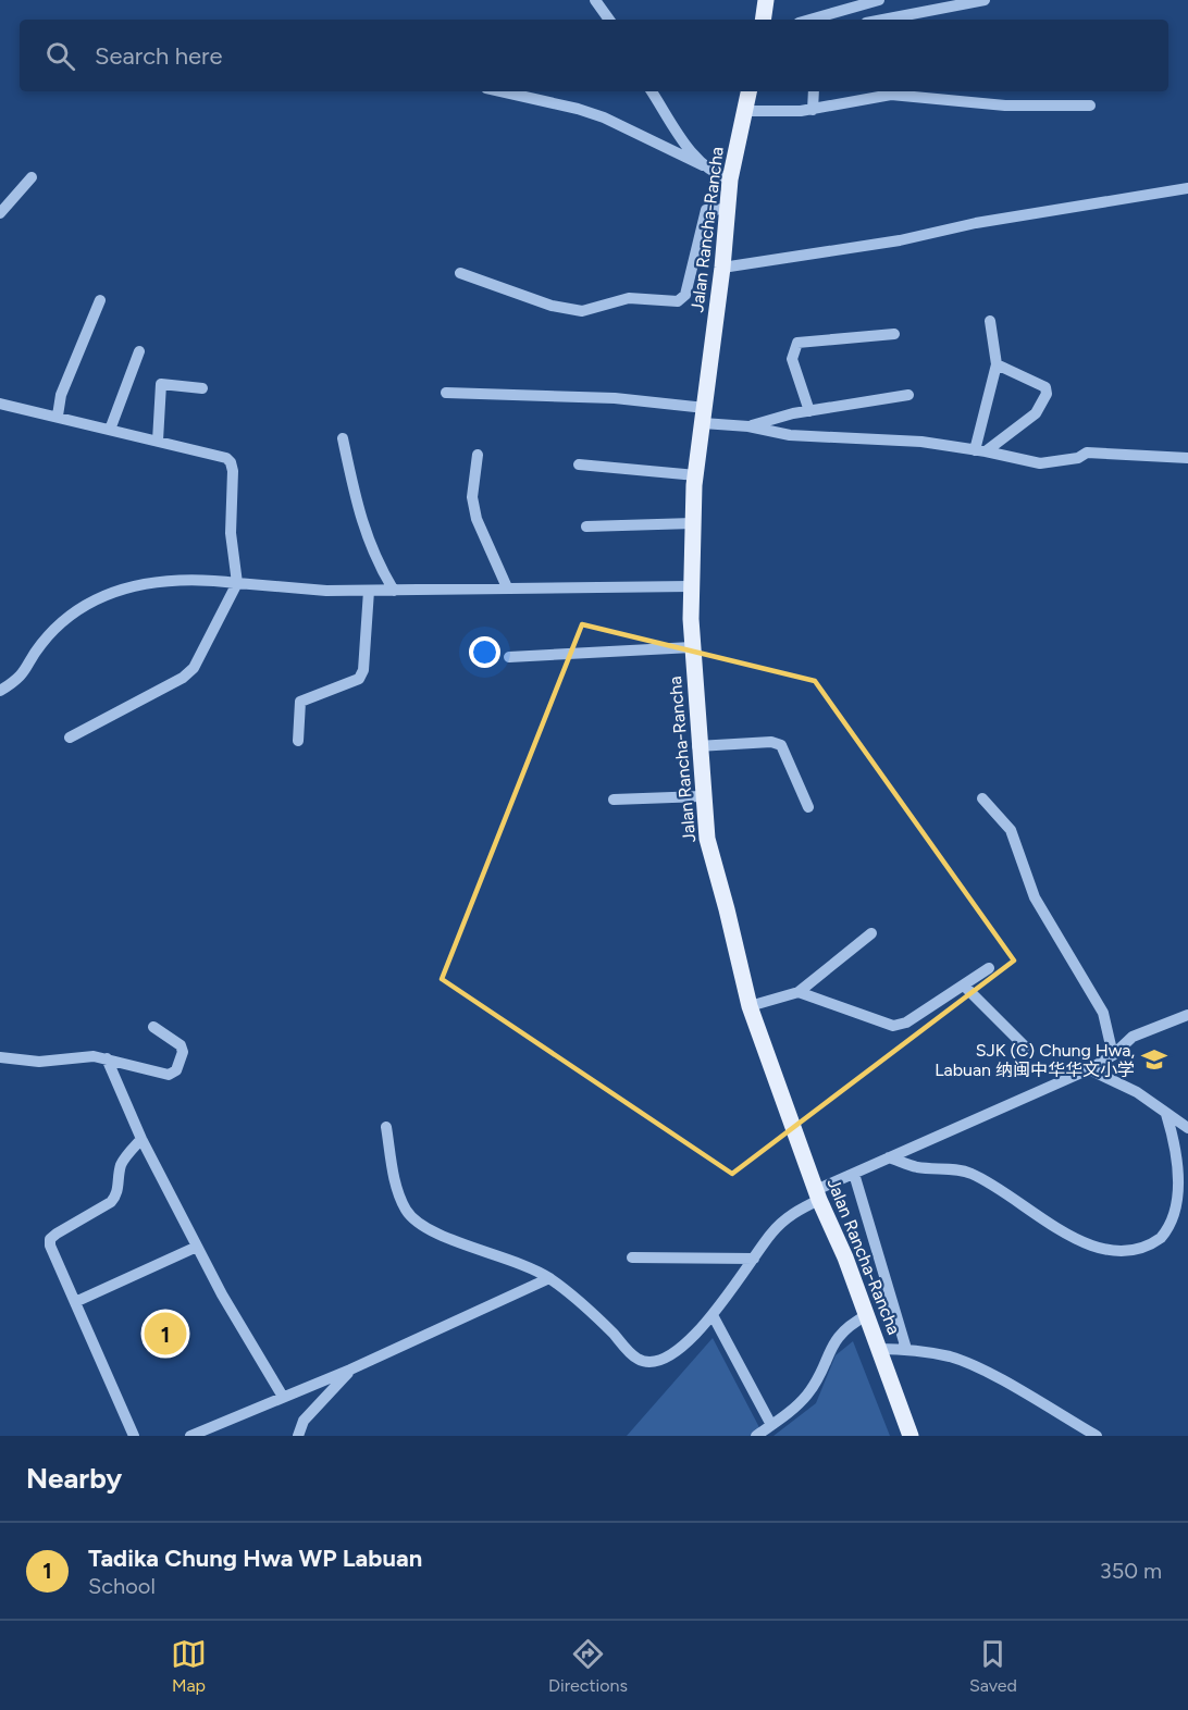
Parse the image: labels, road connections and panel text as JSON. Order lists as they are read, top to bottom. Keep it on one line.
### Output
{"streets":{"main road":["Jalan Rancha-Rancha"]},"places":{"school or university":["SJK (C) Chung Hwa, Labuan 纳闽中华华文小学"]},"page":{"search":"Search here","pins":"1","heading":"Nearby","list":[{"mark":"1","name":"Tadika Chung Hwa WP Labuan","note":"School","value":"350 m"}],"nav":["Map","Directions","Saved"]}}
